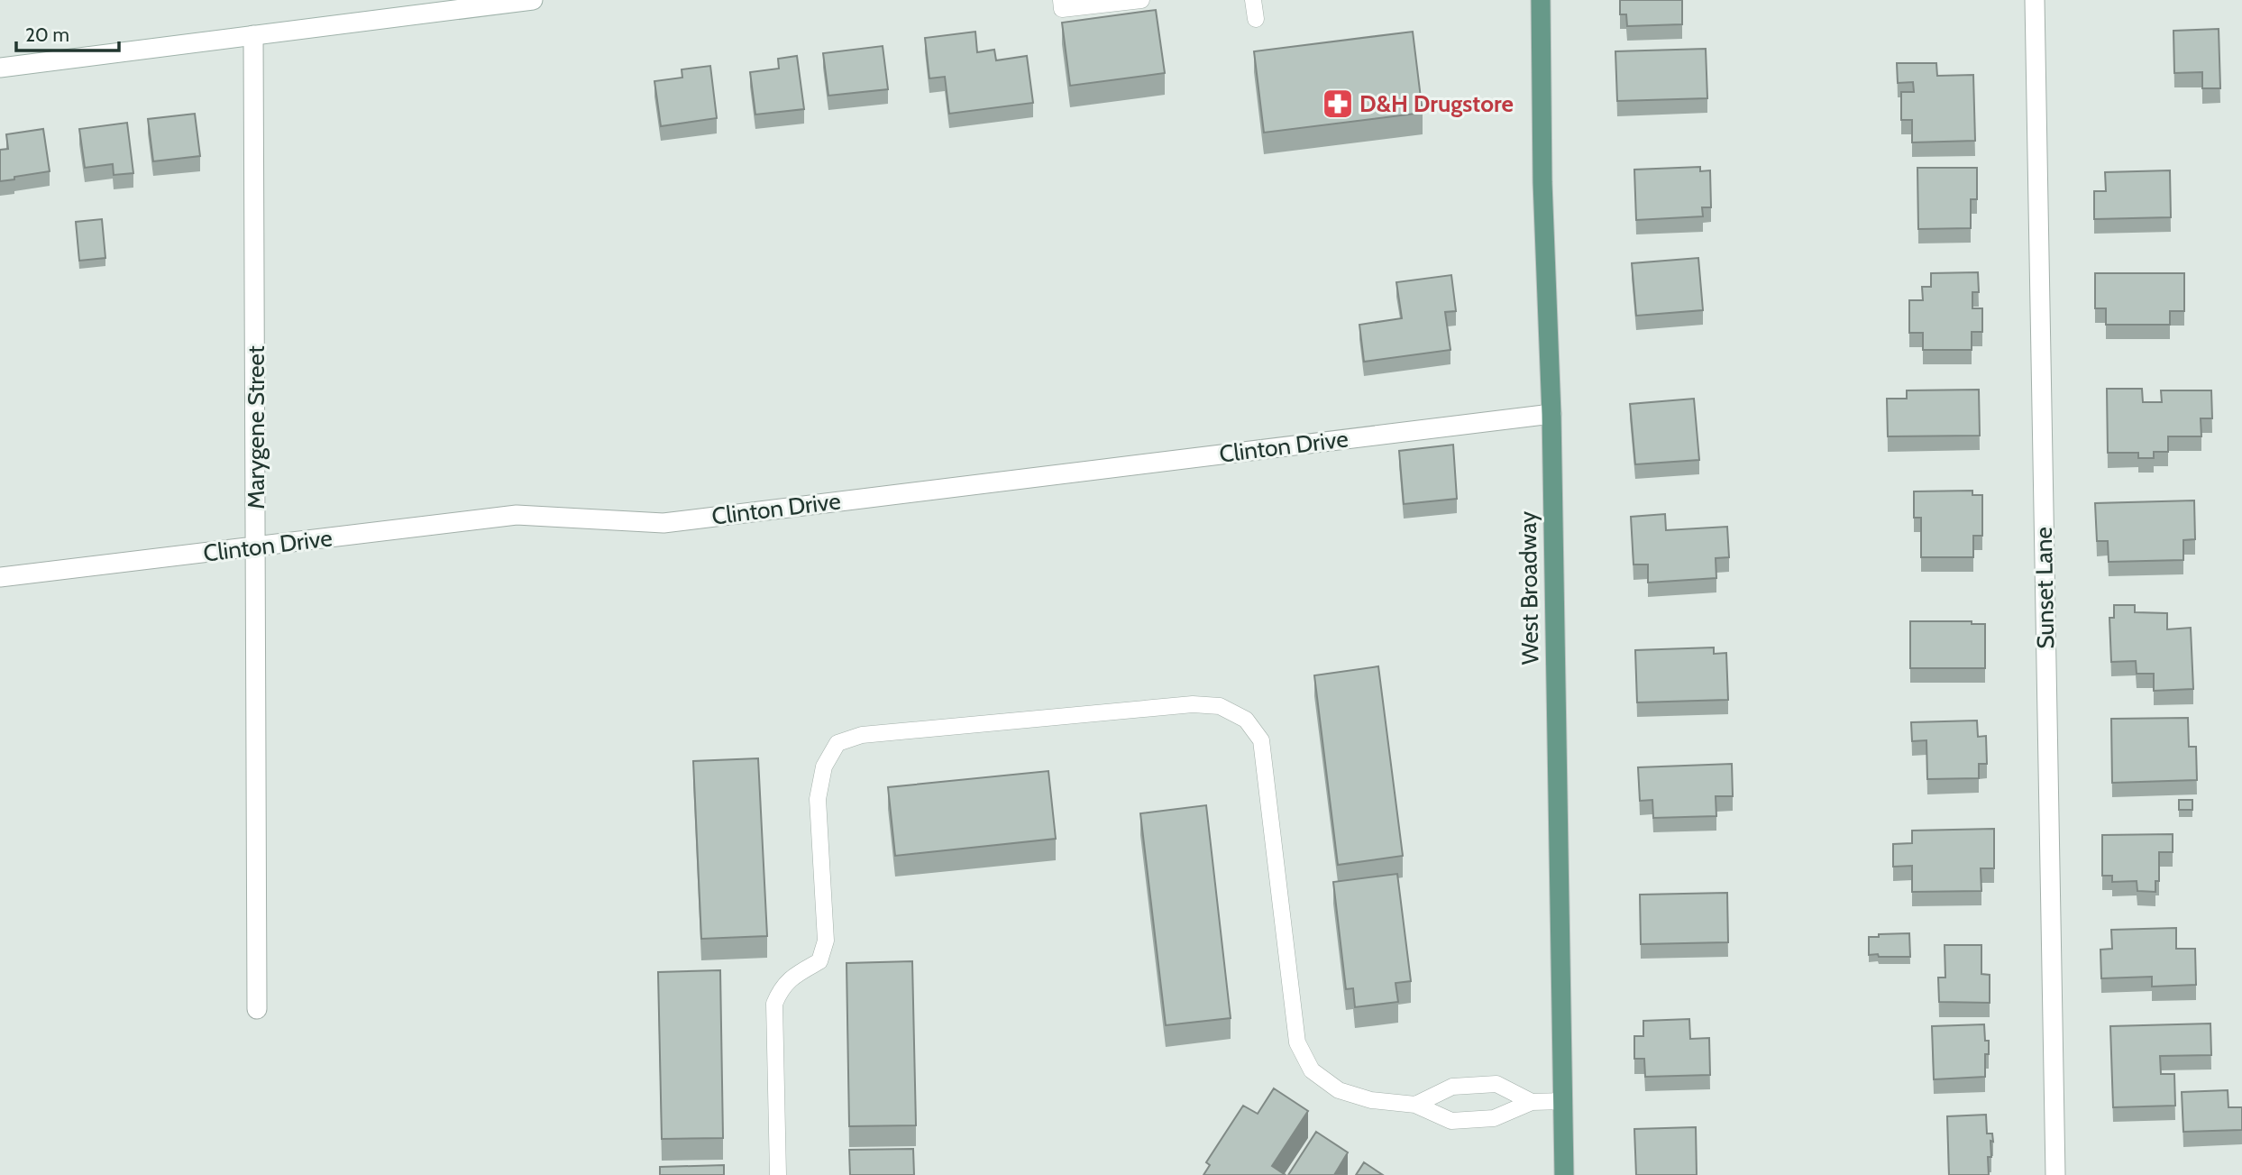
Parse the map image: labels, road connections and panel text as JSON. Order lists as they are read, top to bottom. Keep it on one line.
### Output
{"streets":{"main road":["West Broadway"],"street":["Marygene Street","Clinton Drive","Sunset Lane"]},"crossings":[["Marygene Street","Clinton Drive"],["Clinton Drive","West Broadway"]],"places":{"pharmacy":["D&H Drugstore"]},"scale_bar":"20 m"}
